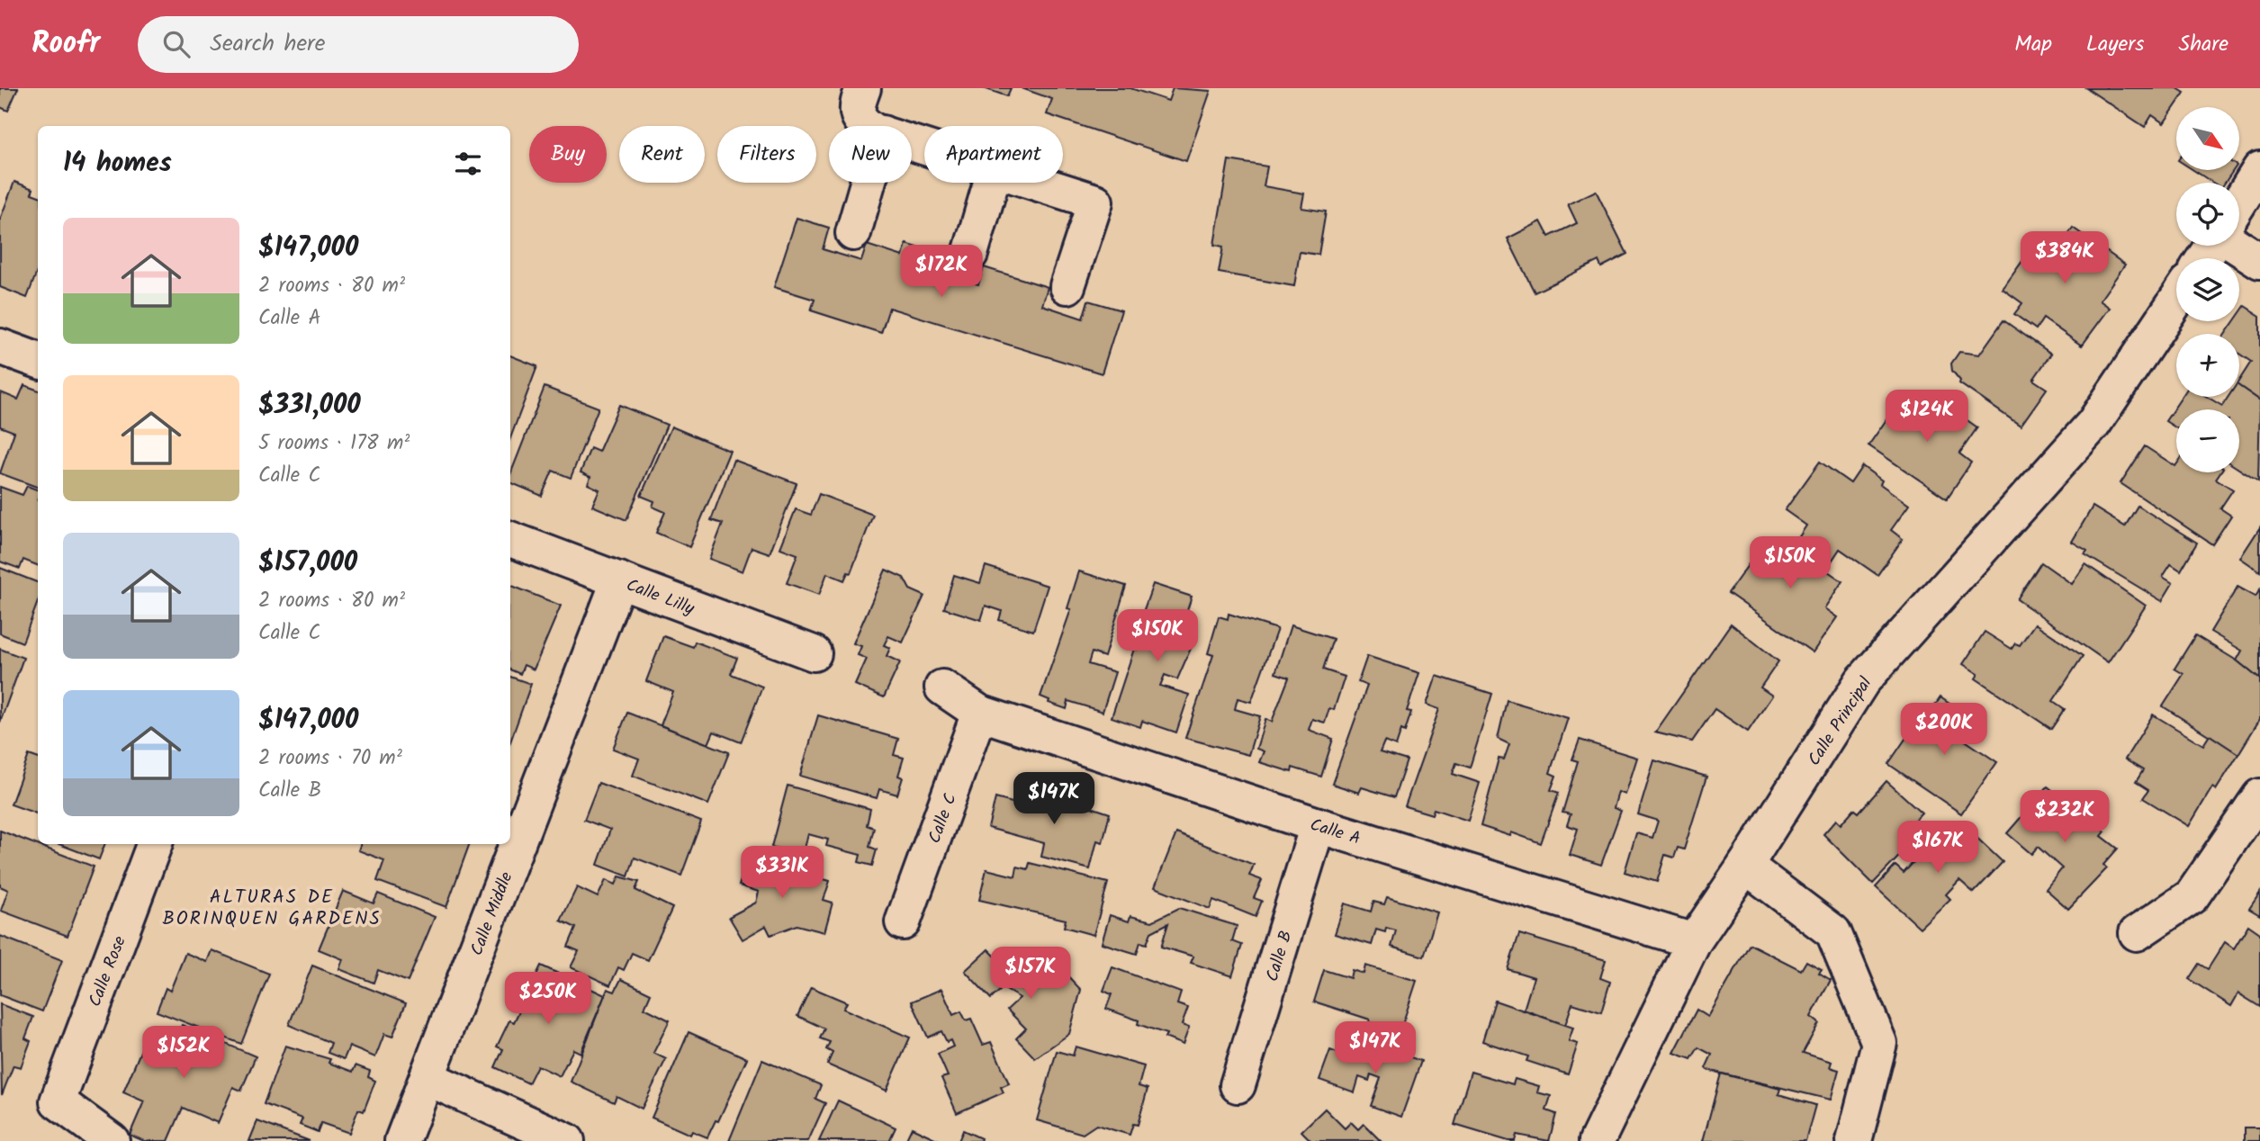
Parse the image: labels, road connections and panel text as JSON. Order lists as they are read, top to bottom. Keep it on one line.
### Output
{"streets":{"street":["Calle Lilly","Calle Principal","Calle C","Calle A","Calle Middle","Calle B","Calle Rose"]},"crossings":[["Calle Lilly","Calle Middle"],["Calle Principal","Calle A"],["Calle C","Calle A"],["Calle A","Calle B"]],"districts":["ALTURAS DE BORINQUEN GARDENS"],"north":"bottom right","page":{"header":"Roofr","search":"Search here","nav":["Map","Layers","Share"],"map_buttons":["+","−"],"chip":["Buy","Rent","Filters","New","Apartment"],"heading":"14 homes","list":[{"name":"$147,000","note":"2 rooms · 80 m² · Calle A"},{"name":"$331,000","note":"5 rooms · 178 m² · Calle C"},{"name":"$157,000","note":"2 rooms · 80 m² · Calle C"},{"name":"$147,000","note":"2 rooms · 70 m² · Calle B"}],"price":["$384K","$172K","$124K","$150K","$150K","$200K","$147K","$232K","$167K","$331K","$157K","$250K","$147K","$152K"]}}
